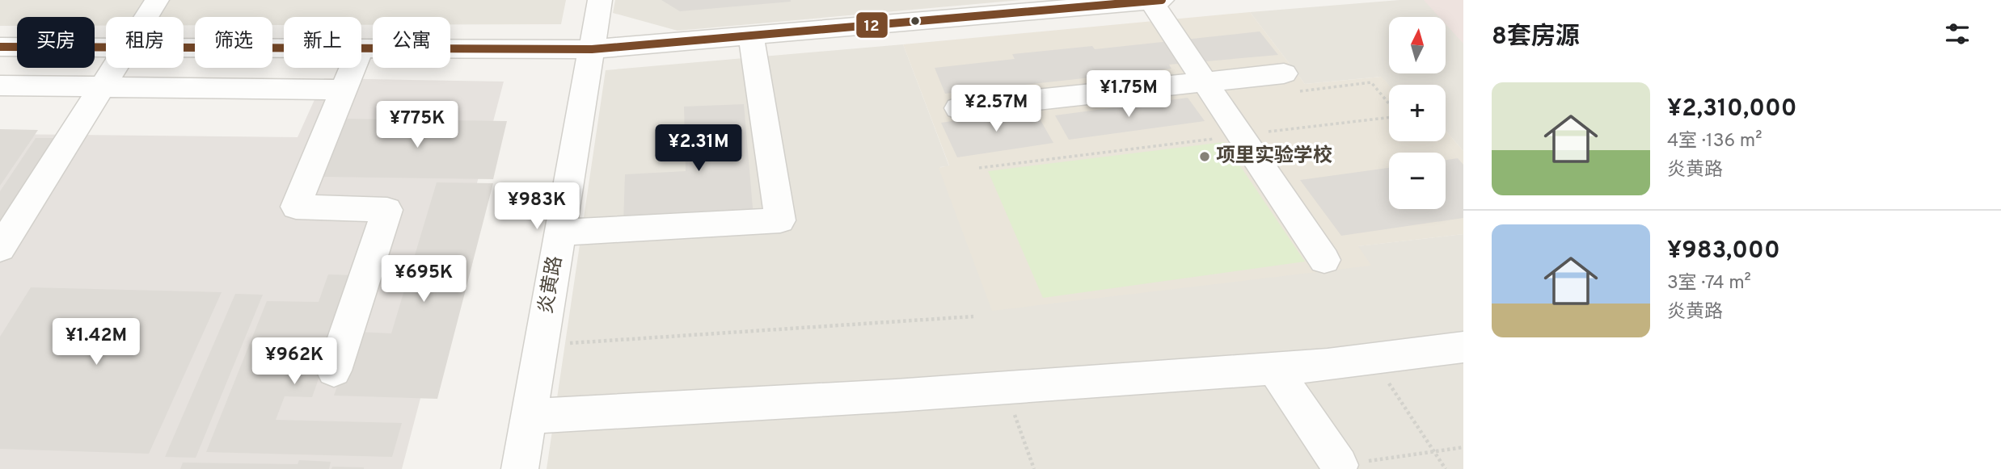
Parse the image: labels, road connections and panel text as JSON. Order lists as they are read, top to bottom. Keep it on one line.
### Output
{"streets":{"street":["炎黄路"]},"places":["项里实验学校"],"lines":["transit line 12"],"north":"top","page":{"heading":"8套房源","map_buttons":["+","−"],"chip":["买房","租房","筛选","新上","公寓"],"list":[{"name":"¥2,310,000","note":"4室 · 136 m² · 炎黄路"},{"name":"¥983,000","note":"3室 · 74 m² · 炎黄路"}],"price":["¥1.75M","¥2.57M","¥775K","¥2.31M","¥983K","¥695K","¥1.42M","¥962K"]}}
